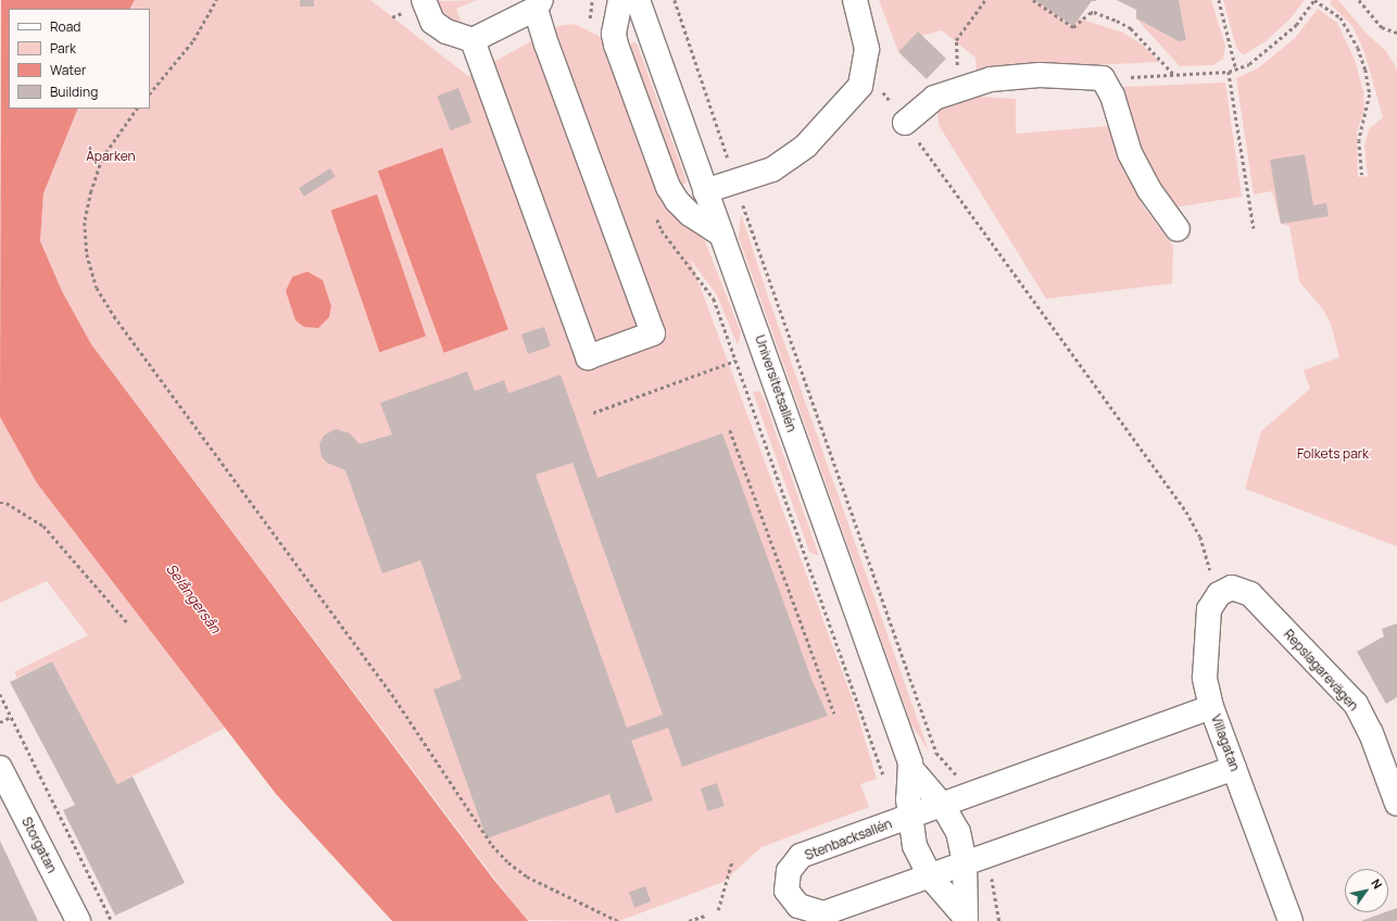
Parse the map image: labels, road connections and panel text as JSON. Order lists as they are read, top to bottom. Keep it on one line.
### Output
{"streets":{"street":["Universitetsallén","Repslagarevägen","Villagatan","Stenbacksallén","Storgatan"]},"crossings":[["Universitetsallén","Stenbacksallén"],["Repslagarevägen","Villagatan"],["Villagatan","Stenbacksallén"]],"water":["Selångersån"],"parks":["Åparken","Folkets park"],"legend":["Road","Park","Water","Building"],"north":"top right"}
